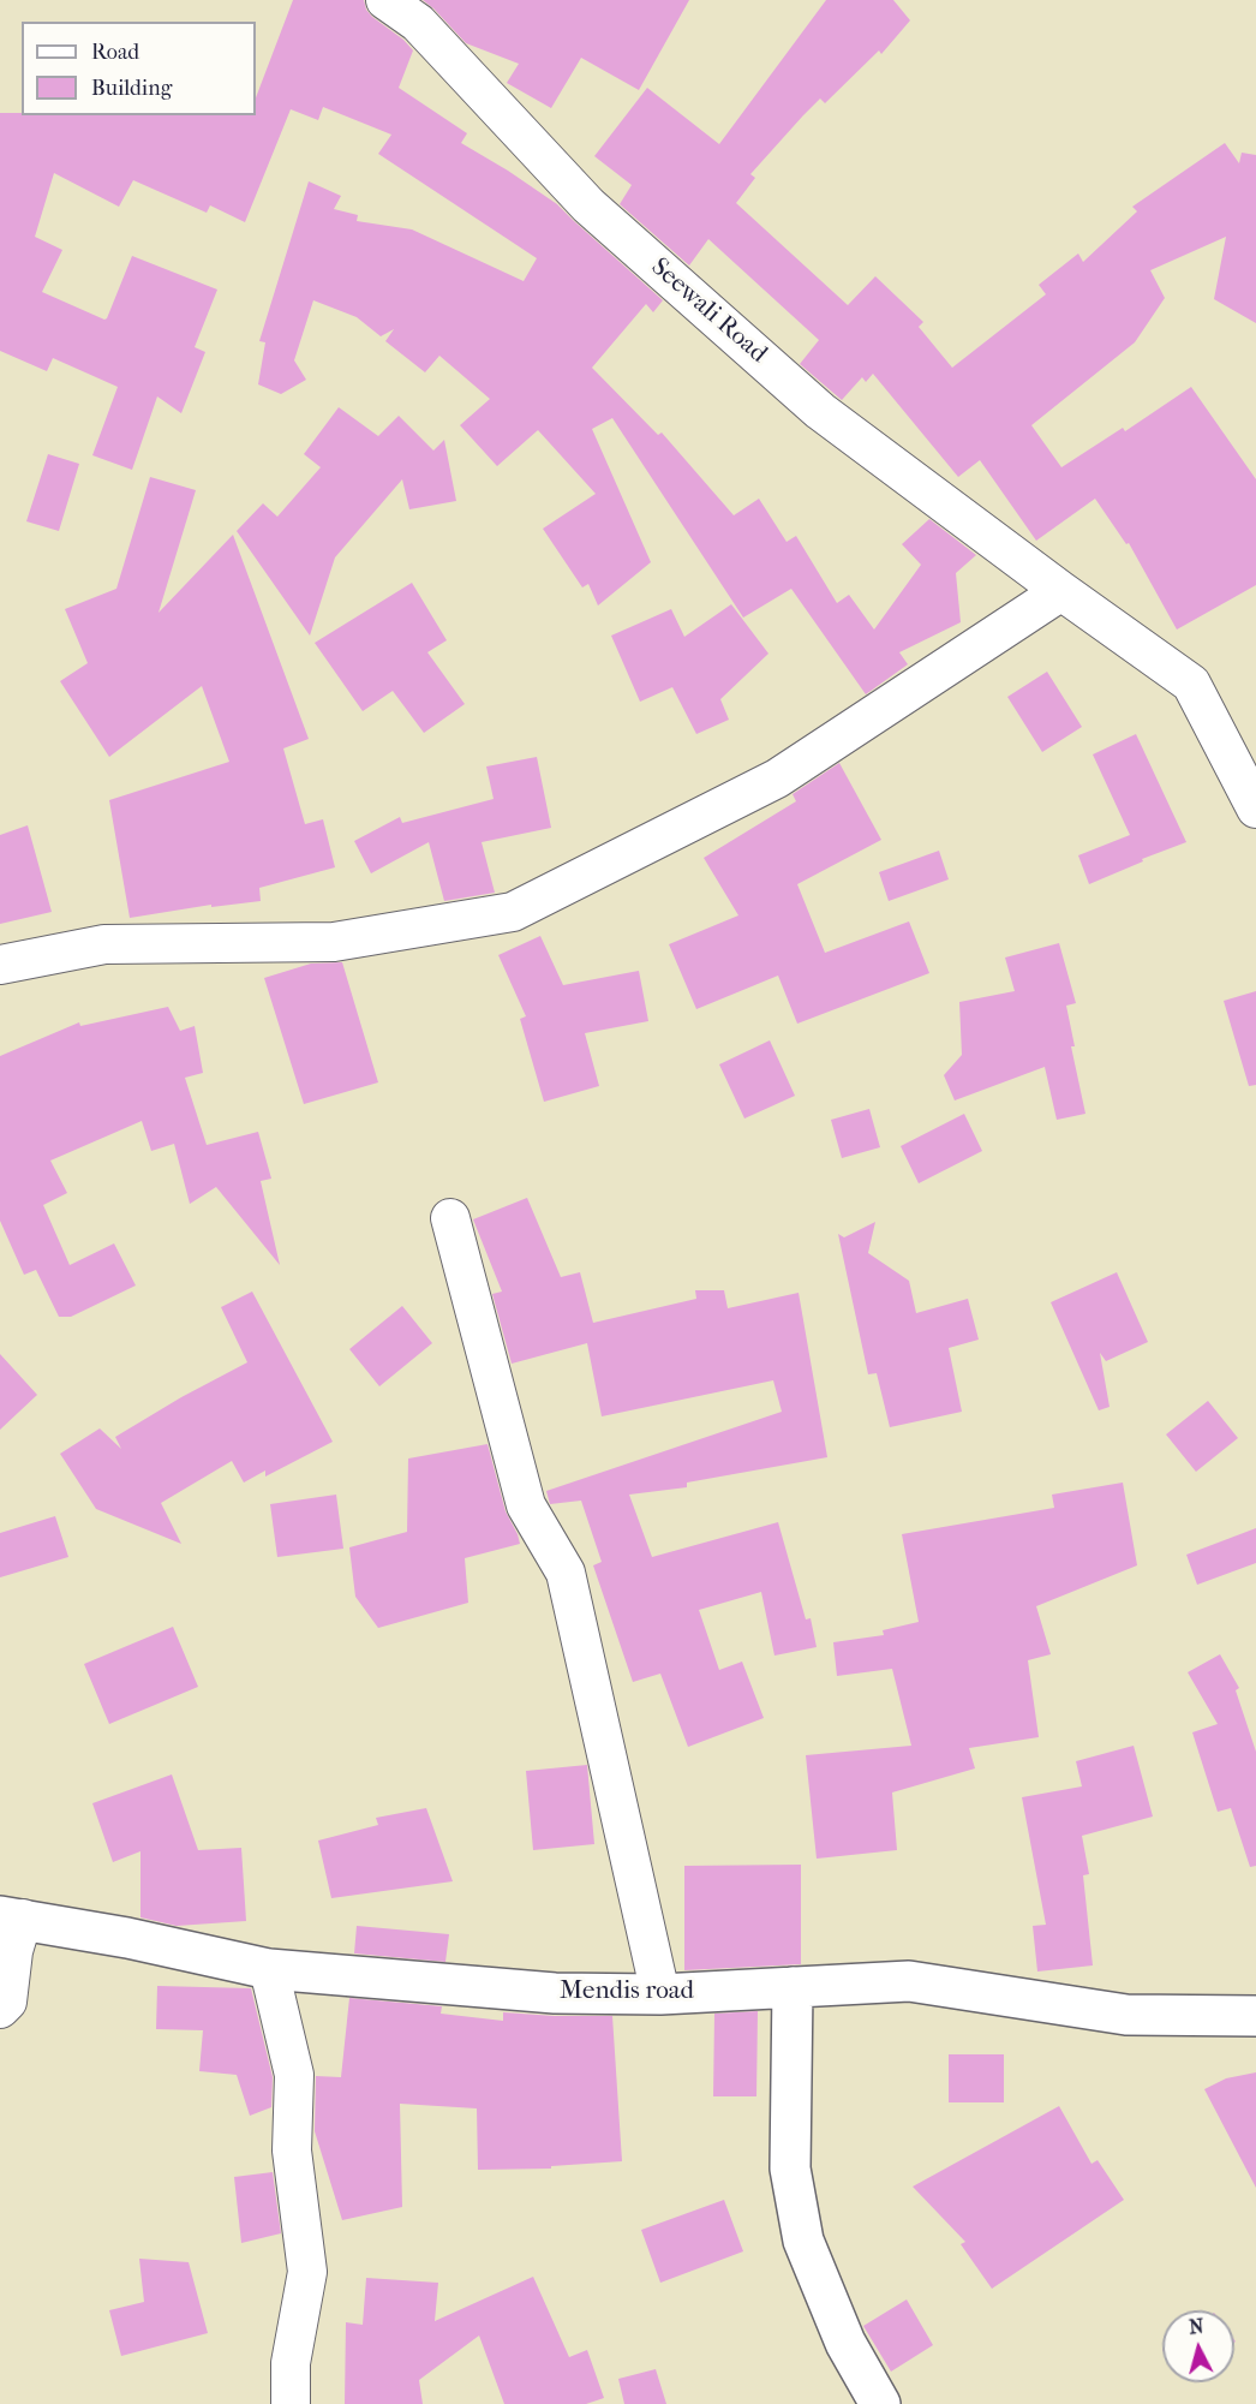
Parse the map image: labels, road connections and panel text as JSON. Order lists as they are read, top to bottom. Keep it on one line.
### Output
{"streets":{"street":["Seewali Road","Mendis road"]},"legend":["Road","Building"],"north":"top"}
